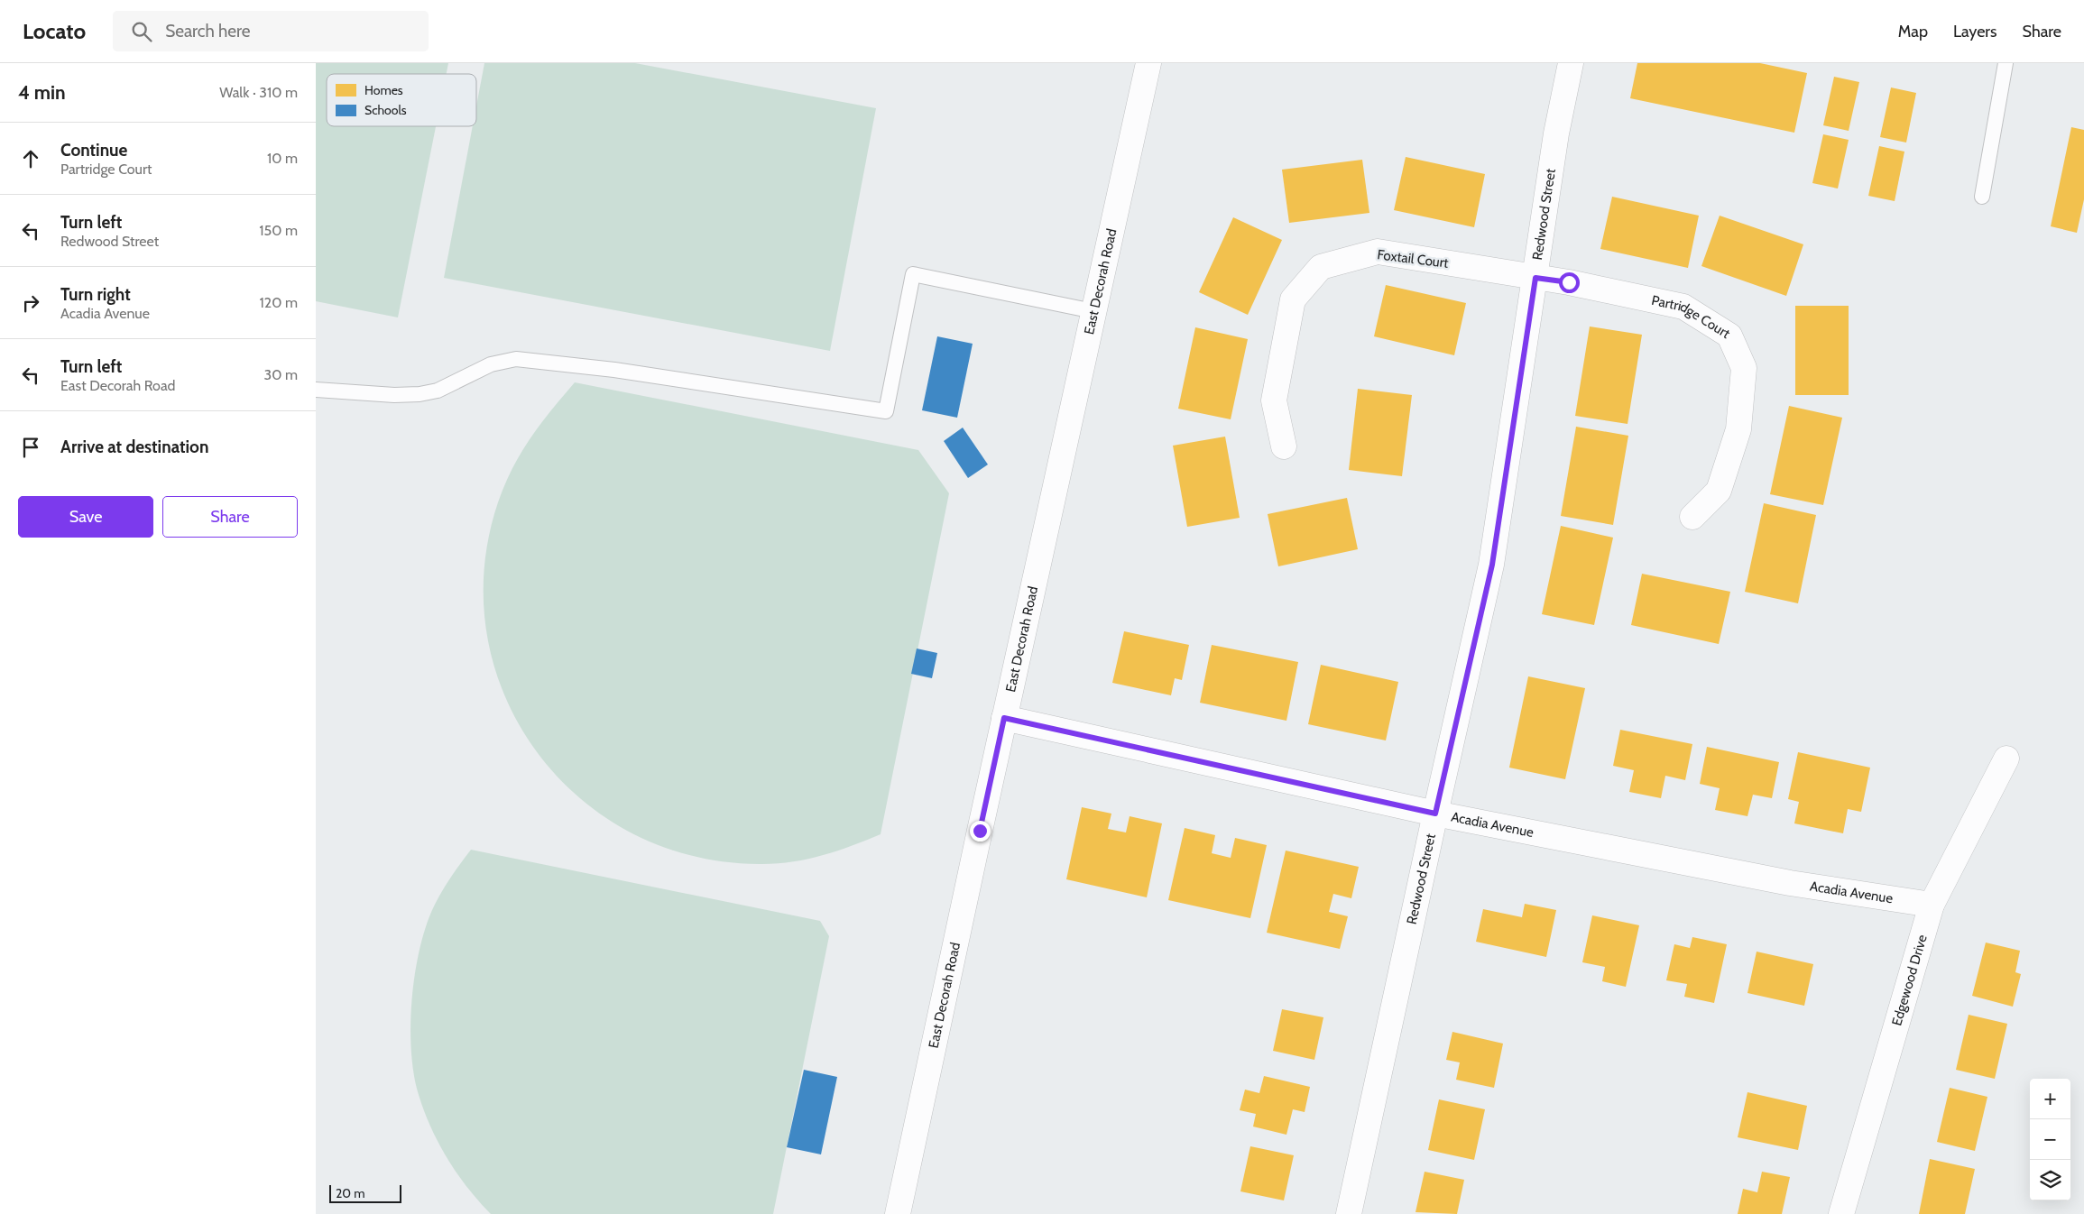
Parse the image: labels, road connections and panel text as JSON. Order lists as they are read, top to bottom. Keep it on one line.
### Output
{"streets":{"street":["Redwood Street","Foxtail Court","East Decorah Road","Partridge Court","Acadia Avenue","Edgewood Drive"]},"crossings":[["Redwood Street","Foxtail Court"],["Redwood Street","Partridge Court"],["Redwood Street","Acadia Avenue"],["Foxtail Court","Partridge Court"],["East Decorah Road","Acadia Avenue"],["Acadia Avenue","Edgewood Drive"]],"legend":["Homes","Schools"],"scale_bar":"20 m","page":{"header":"Locato","search":"Search here","nav":["Map","Layers","Share"],"heading":["4 min","Walk · 310 m"],"list":[["Continue","Partridge Court","10 m"],["Turn left","Redwood Street","150 m"],["Turn right","Acadia Avenue","120 m"],["Turn left","East Decorah Road","30 m"],"Arrive at destination"],"buttons":["Save","Share"],"map_buttons":["+","−"],"scale":"20 m"}}
